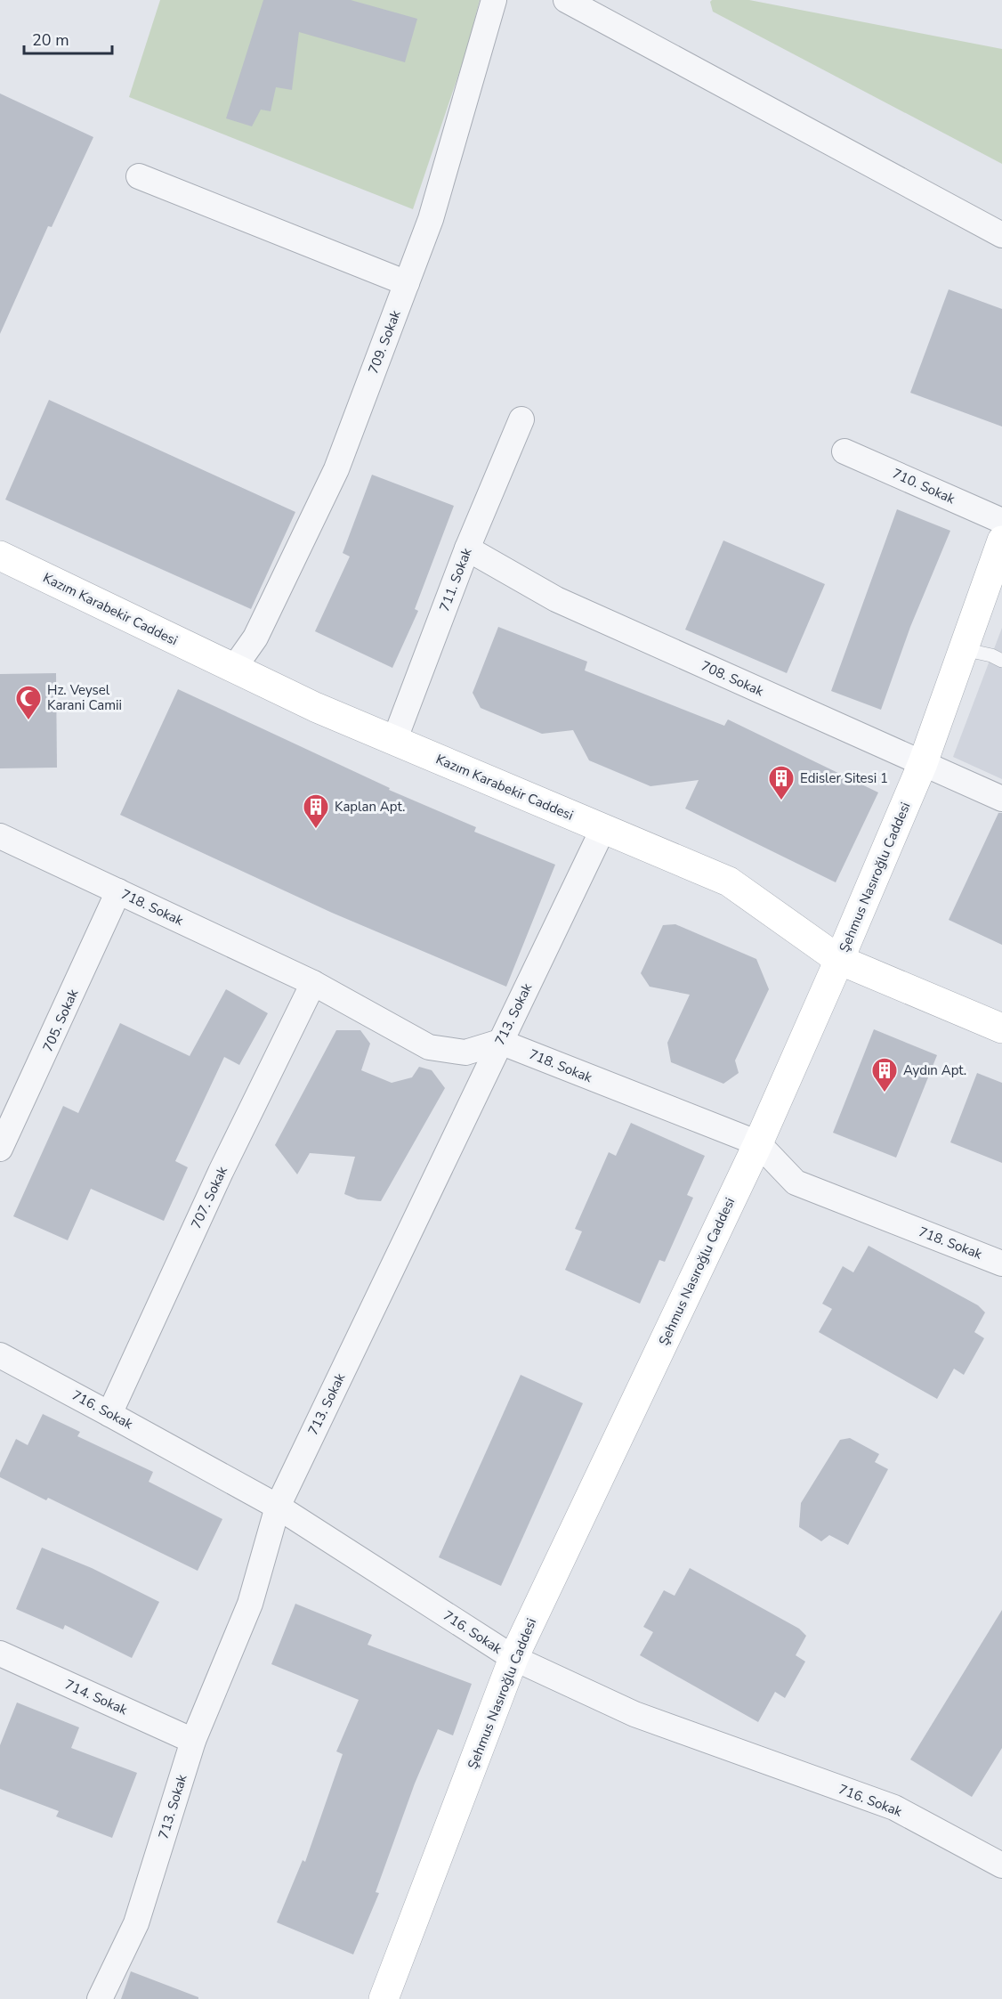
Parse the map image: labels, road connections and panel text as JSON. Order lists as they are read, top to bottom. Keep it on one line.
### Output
{"streets":{"street":["709. Sokak","710. Sokak","711. Sokak","Kazım Karabekir Caddesi","708. Sokak","Şehmus Nasıroğlu Caddesi","718. Sokak","713. Sokak","705. Sokak","707. Sokak","716. Sokak","714. Sokak"]},"crossings":[["709. Sokak","Kazım Karabekir Caddesi"],["711. Sokak","Kazım Karabekir Caddesi"],["711. Sokak","708. Sokak"],["Kazım Karabekir Caddesi","Şehmus Nasıroğlu Caddesi"],["Kazım Karabekir Caddesi","713. Sokak"],["708. Sokak","Şehmus Nasıroğlu Caddesi"],["Şehmus Nasıroğlu Caddesi","718. Sokak"],["Şehmus Nasıroğlu Caddesi","716. Sokak"],["718. Sokak","713. Sokak"],["718. Sokak","705. Sokak"],["718. Sokak","707. Sokak"],["713. Sokak","716. Sokak"],["713. Sokak","714. Sokak"],["707. Sokak","716. Sokak"]],"places":{"mosque":["Hz. Veysel Karani Camii"],"building":["Edisler Sitesi 1","Kaplan Apt.","Aydın Apt."]},"scale_bar":"20 m"}
